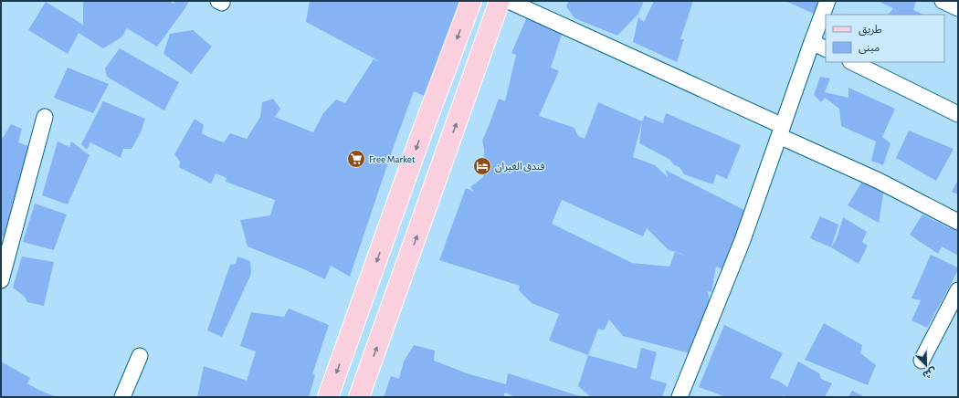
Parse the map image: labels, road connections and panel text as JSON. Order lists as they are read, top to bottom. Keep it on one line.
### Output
{"places":{"supermarket":["Free Market"],"hotel":["فندق الغيران"]},"legend":["طريق","مبنى"],"north":"bottom right"}
